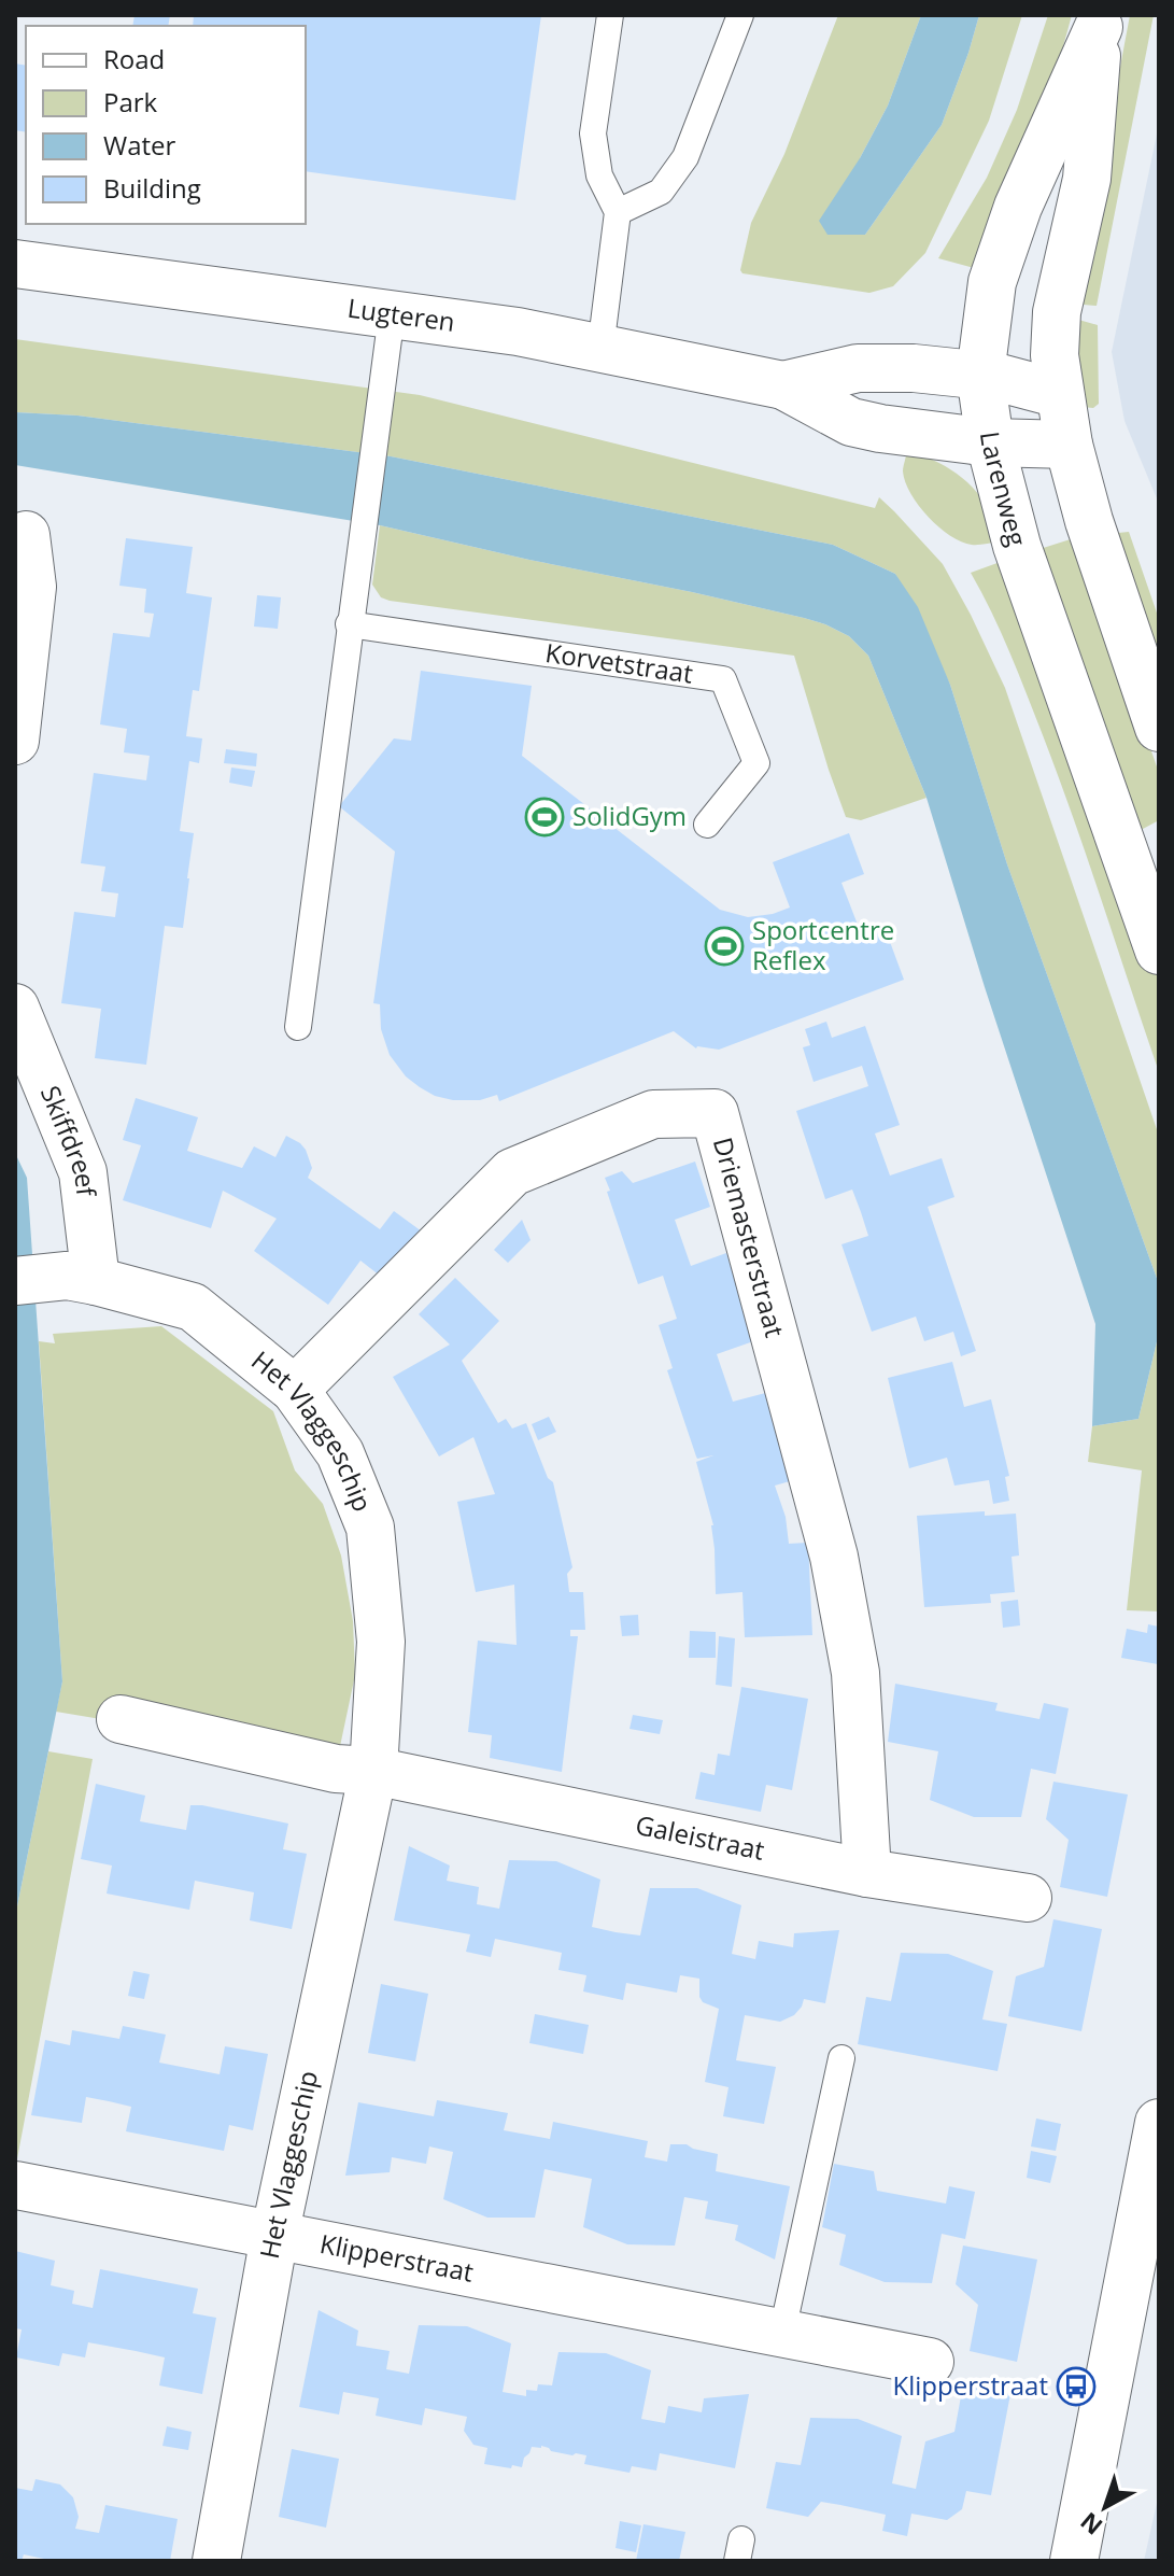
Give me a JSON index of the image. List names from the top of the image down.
{
  "streets": {
    "street": [
      "Lugteren",
      "Larenweg",
      "Skiffdreef",
      "Driemasterstraat",
      "Het Vlaggeschip",
      "Galeistraat",
      "Klipperstraat"
    ],
    "lane": ["Korvetstraat"]
  },
  "crossings": [
    ["Lugteren", "Larenweg"],
    ["Skiffdreef", "Het Vlaggeschip"],
    ["Driemasterstraat", "Het Vlaggeschip"],
    ["Driemasterstraat", "Galeistraat"],
    ["Het Vlaggeschip", "Galeistraat"],
    ["Het Vlaggeschip", "Klipperstraat"]
  ],
  "places": {
    "sports": ["SolidGym", "Sportcentre Reflex"],
    "bus stop": ["Klipperstraat"]
  },
  "legend": [
    "Road",
    "Park",
    "Water",
    "Building"
  ],
  "north": "bottom left"
}
